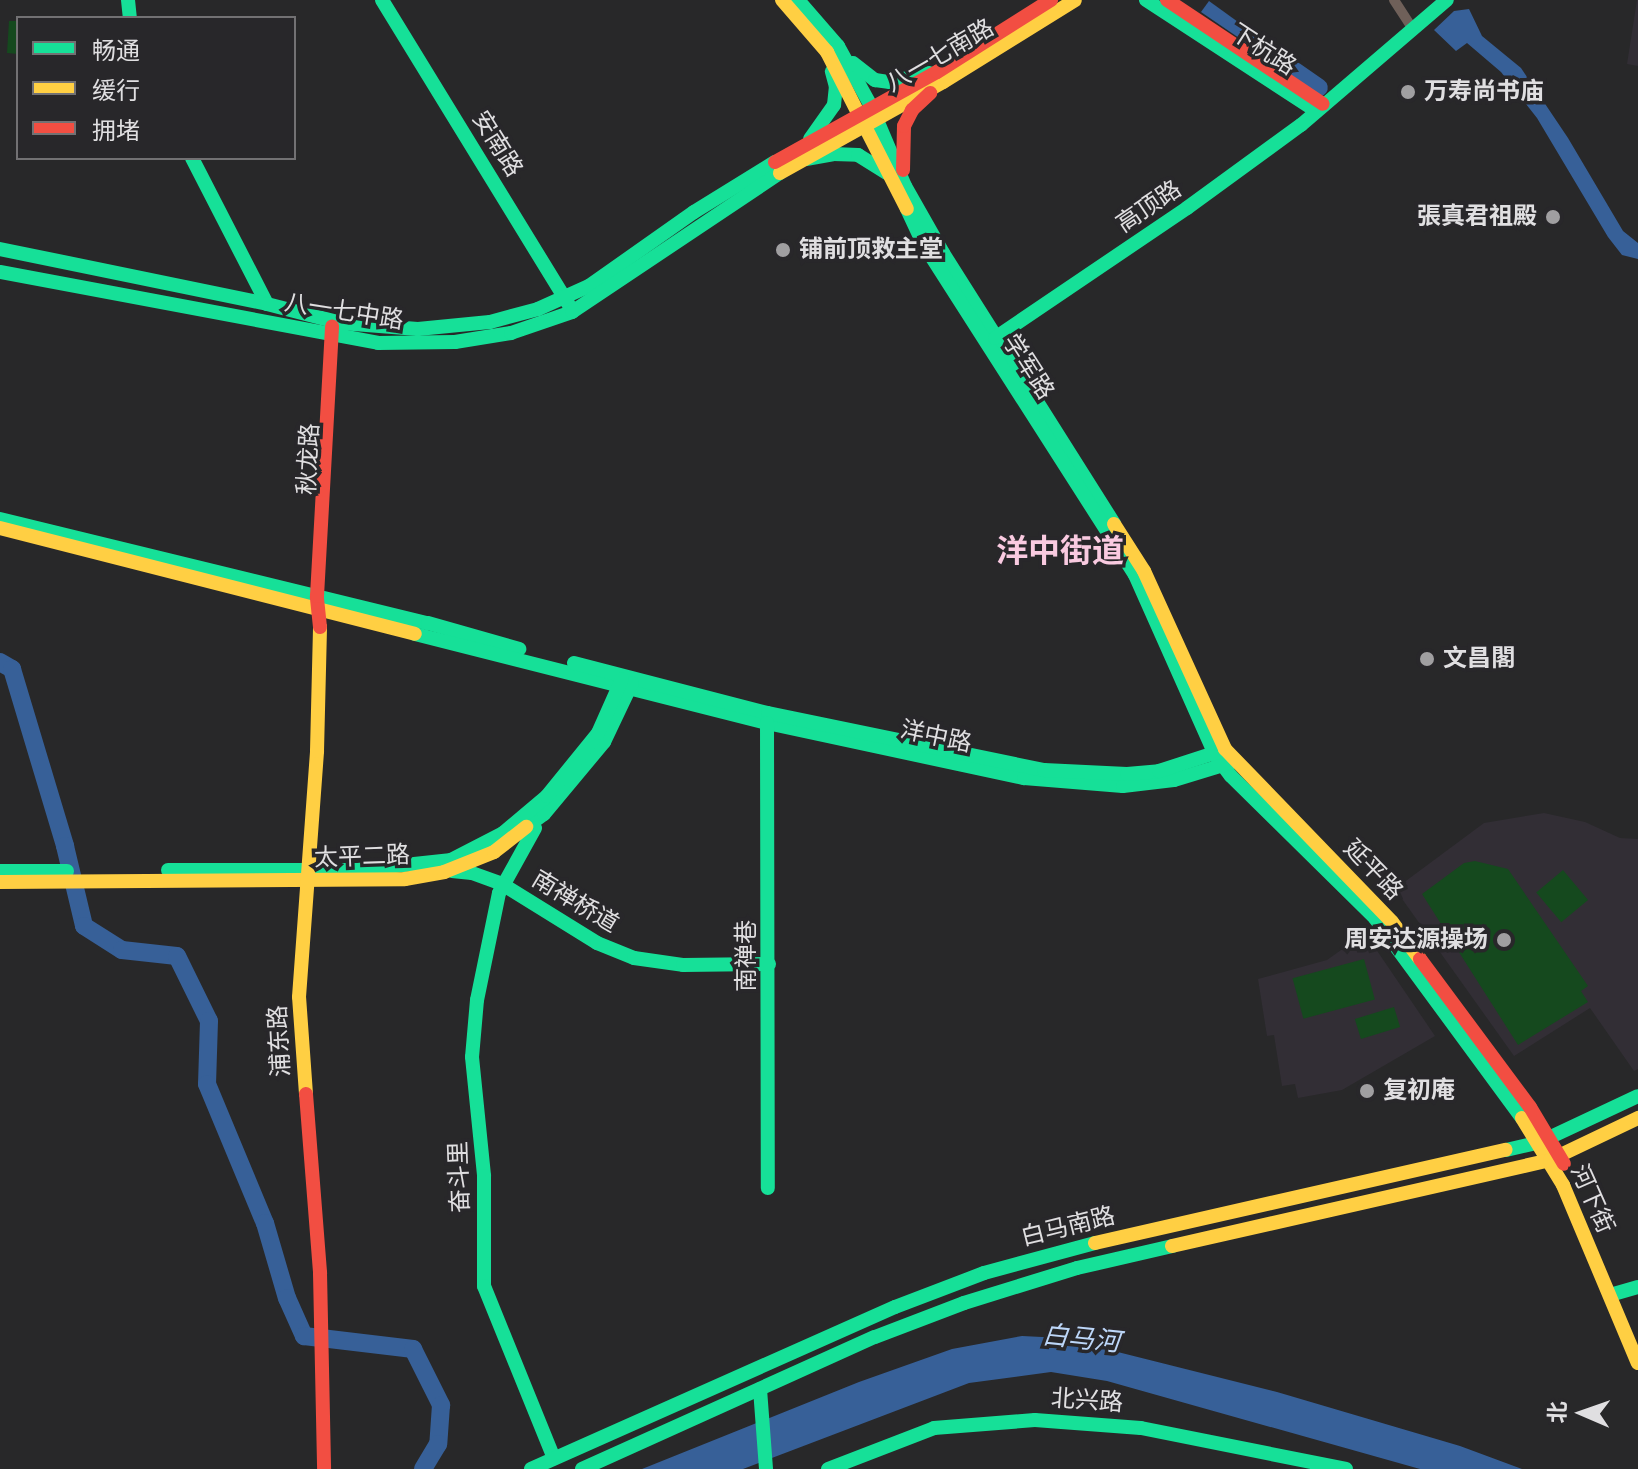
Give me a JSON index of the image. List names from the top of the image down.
{
  "streets": {
    "main road": [
      "下杭路",
      "八一七南路",
      "安南路",
      "高顶路",
      "八一七中路",
      "学军路",
      "秋龙路",
      "洋中路",
      "太平二路",
      "延平路",
      "南禅桥道",
      "南禅巷",
      "浦东路",
      "奋斗里",
      "河下街",
      "白马南路",
      "北兴路"
    ]
  },
  "crossings": [
    ["下杭路", "高顶路"],
    ["八一七南路", "八一七中路"],
    ["八一七南路", "学军路"],
    ["安南路", "八一七中路"],
    ["高顶路", "学军路"],
    ["八一七中路", "学军路"],
    ["八一七中路", "秋龙路"],
    ["学军路", "洋中路"],
    ["学军路", "延平路"],
    ["秋龙路", "浦东路"],
    ["洋中路", "太平二路"],
    ["洋中路", "延平路"],
    ["洋中路", "南禅巷"],
    ["太平二路", "南禅桥道"],
    ["太平二路", "浦东路"],
    ["太平二路", "奋斗里"],
    ["延平路", "河下街"],
    ["延平路", "白马南路"],
    ["南禅桥道", "南禅巷"],
    ["南禅桥道", "奋斗里"],
    ["奋斗里", "白马南路"],
    ["河下街", "白马南路"]
  ],
  "districts": ["洋中街道"],
  "water": ["白马河"],
  "places": [
    "万寿尚书庙",
    "張真君祖殿",
    "铺前顶救主堂",
    "文昌閣",
    "周安达源操场",
    "复初庵"
  ],
  "legend": ["畅通", "缓行", "拥堵"],
  "north": "left"
}
